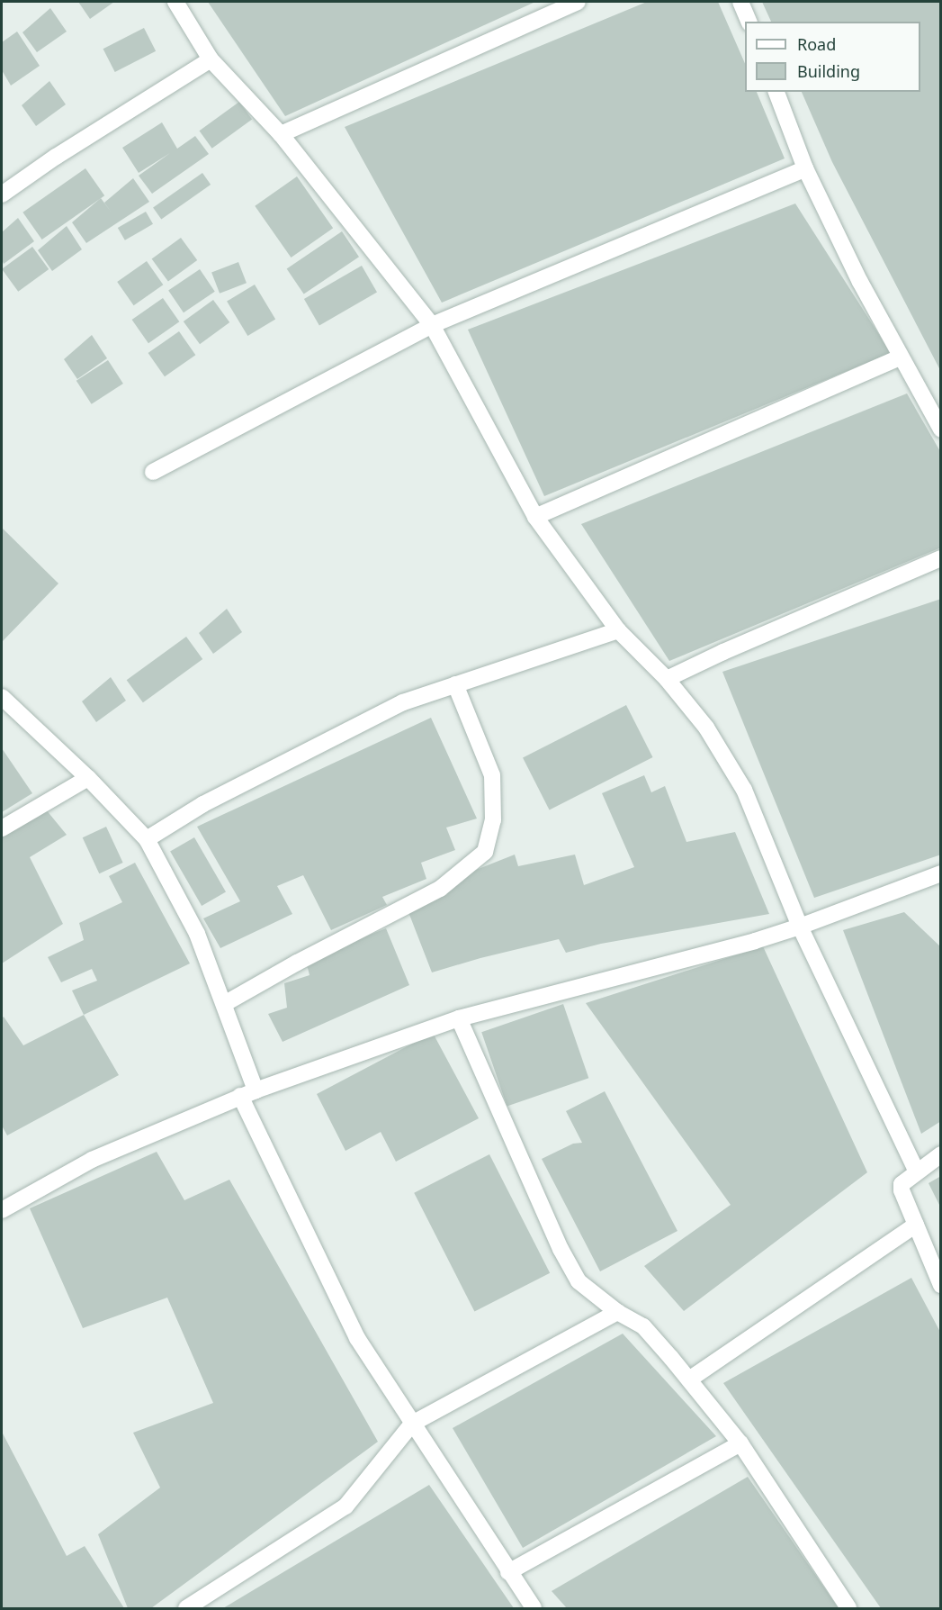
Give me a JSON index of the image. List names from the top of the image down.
{
  "legend": ["Road", "Building"]
}
